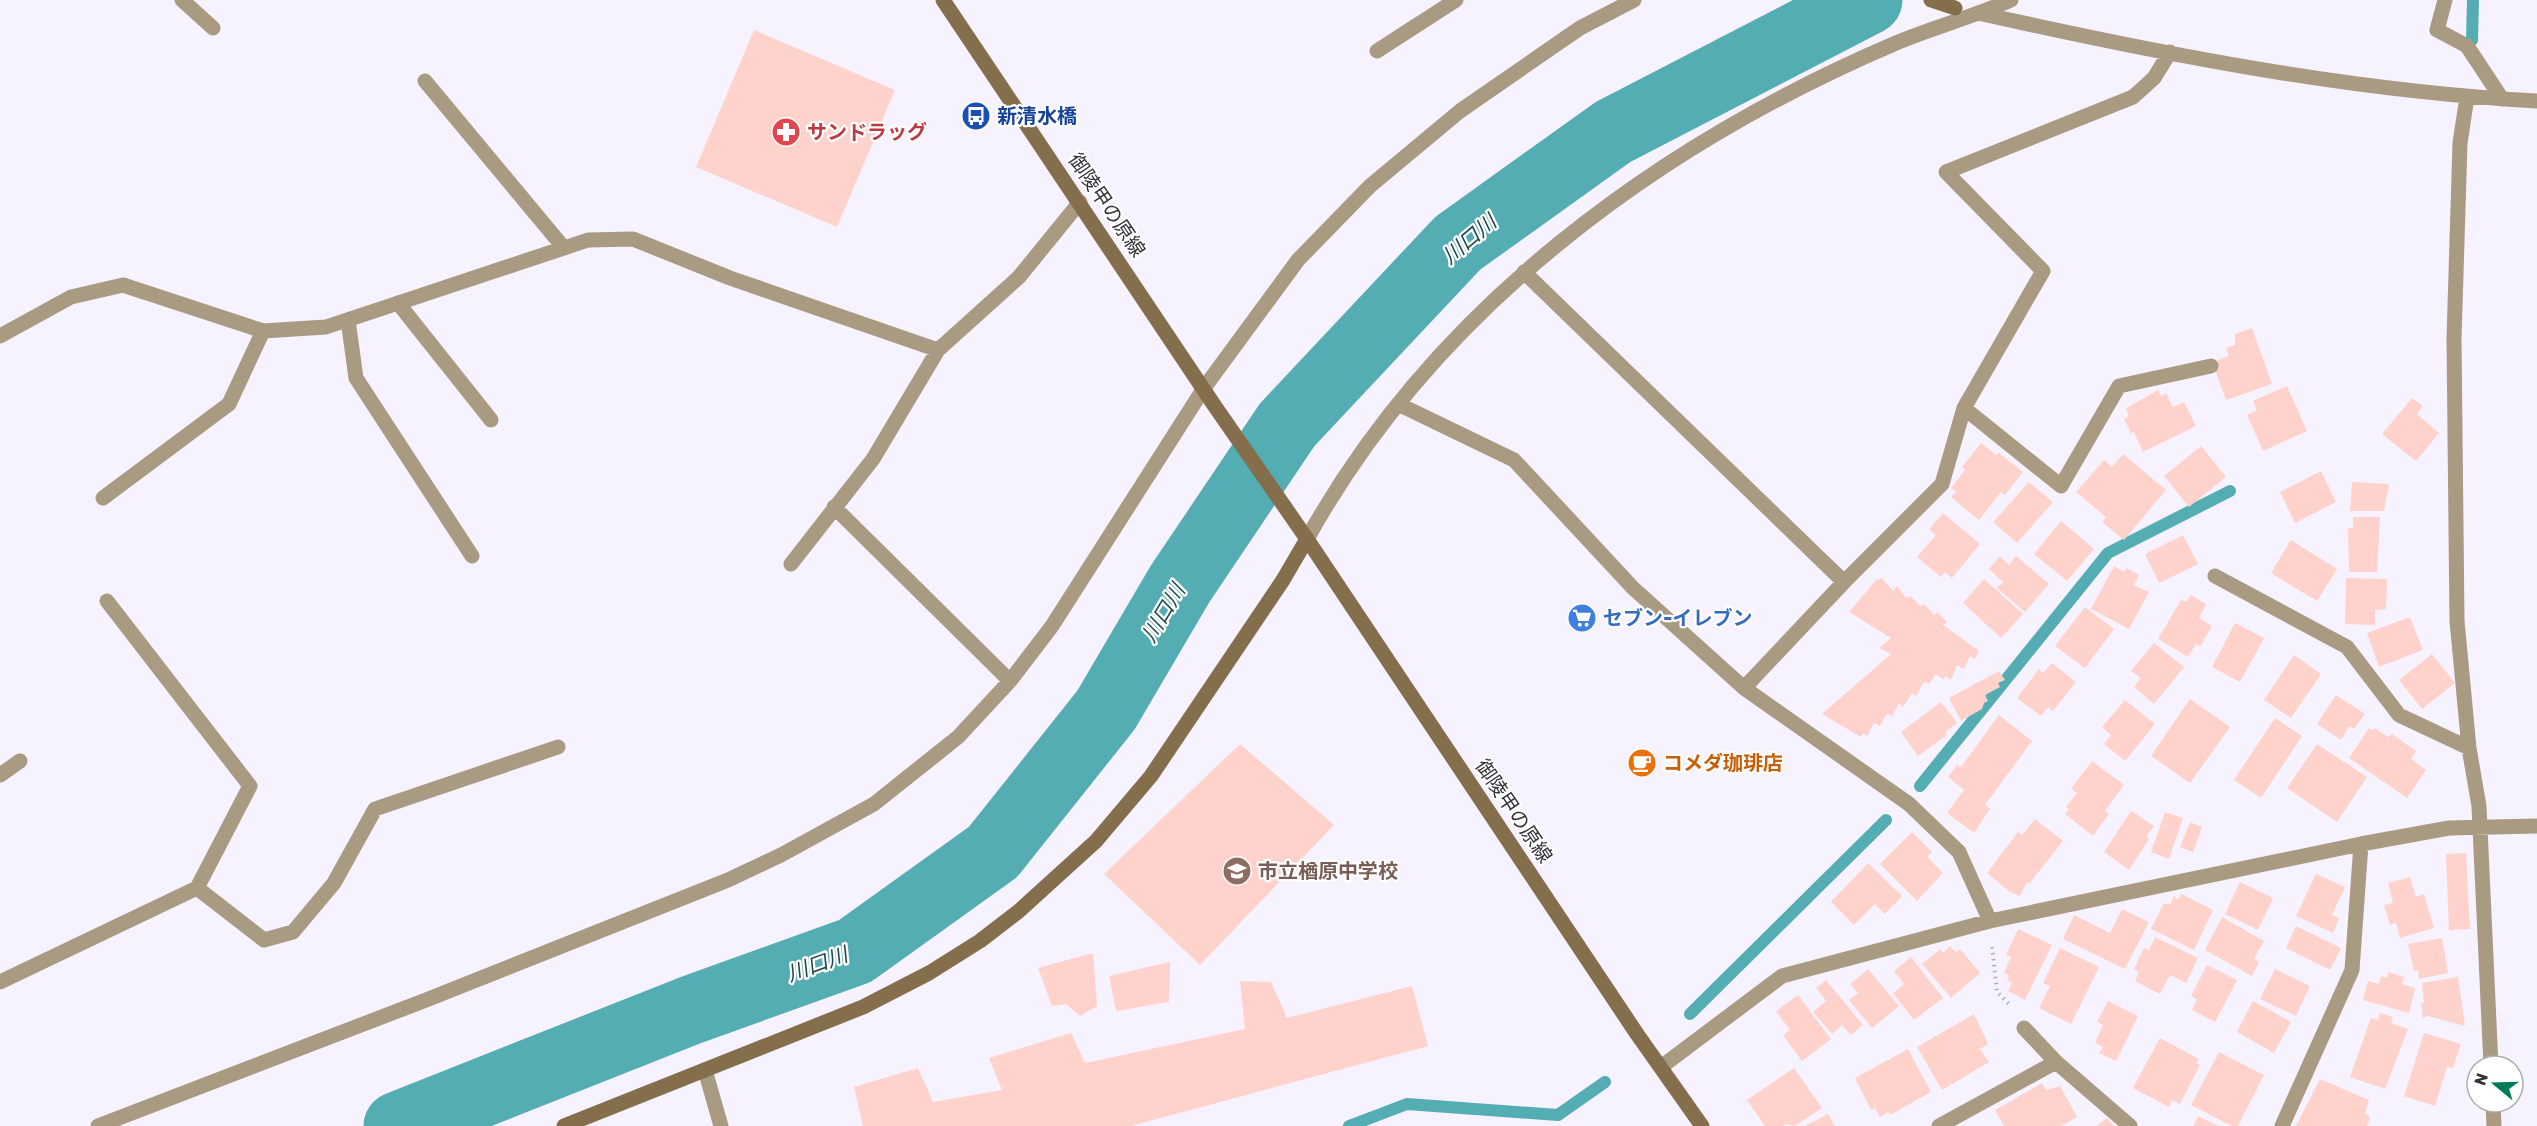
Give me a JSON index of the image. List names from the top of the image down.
{
  "streets": {
    "street": ["御陵甲の原線"]
  },
  "water": ["川口川"],
  "places": {
    "bus stop": ["新清水橋"],
    "pharmacy": ["サンドラッグ"],
    "supermarket": ["セブン-イレブン"],
    "cafe": ["コメダ珈琲店"],
    "school or university": ["市立楢原中学校"]
  },
  "north": "left"
}
